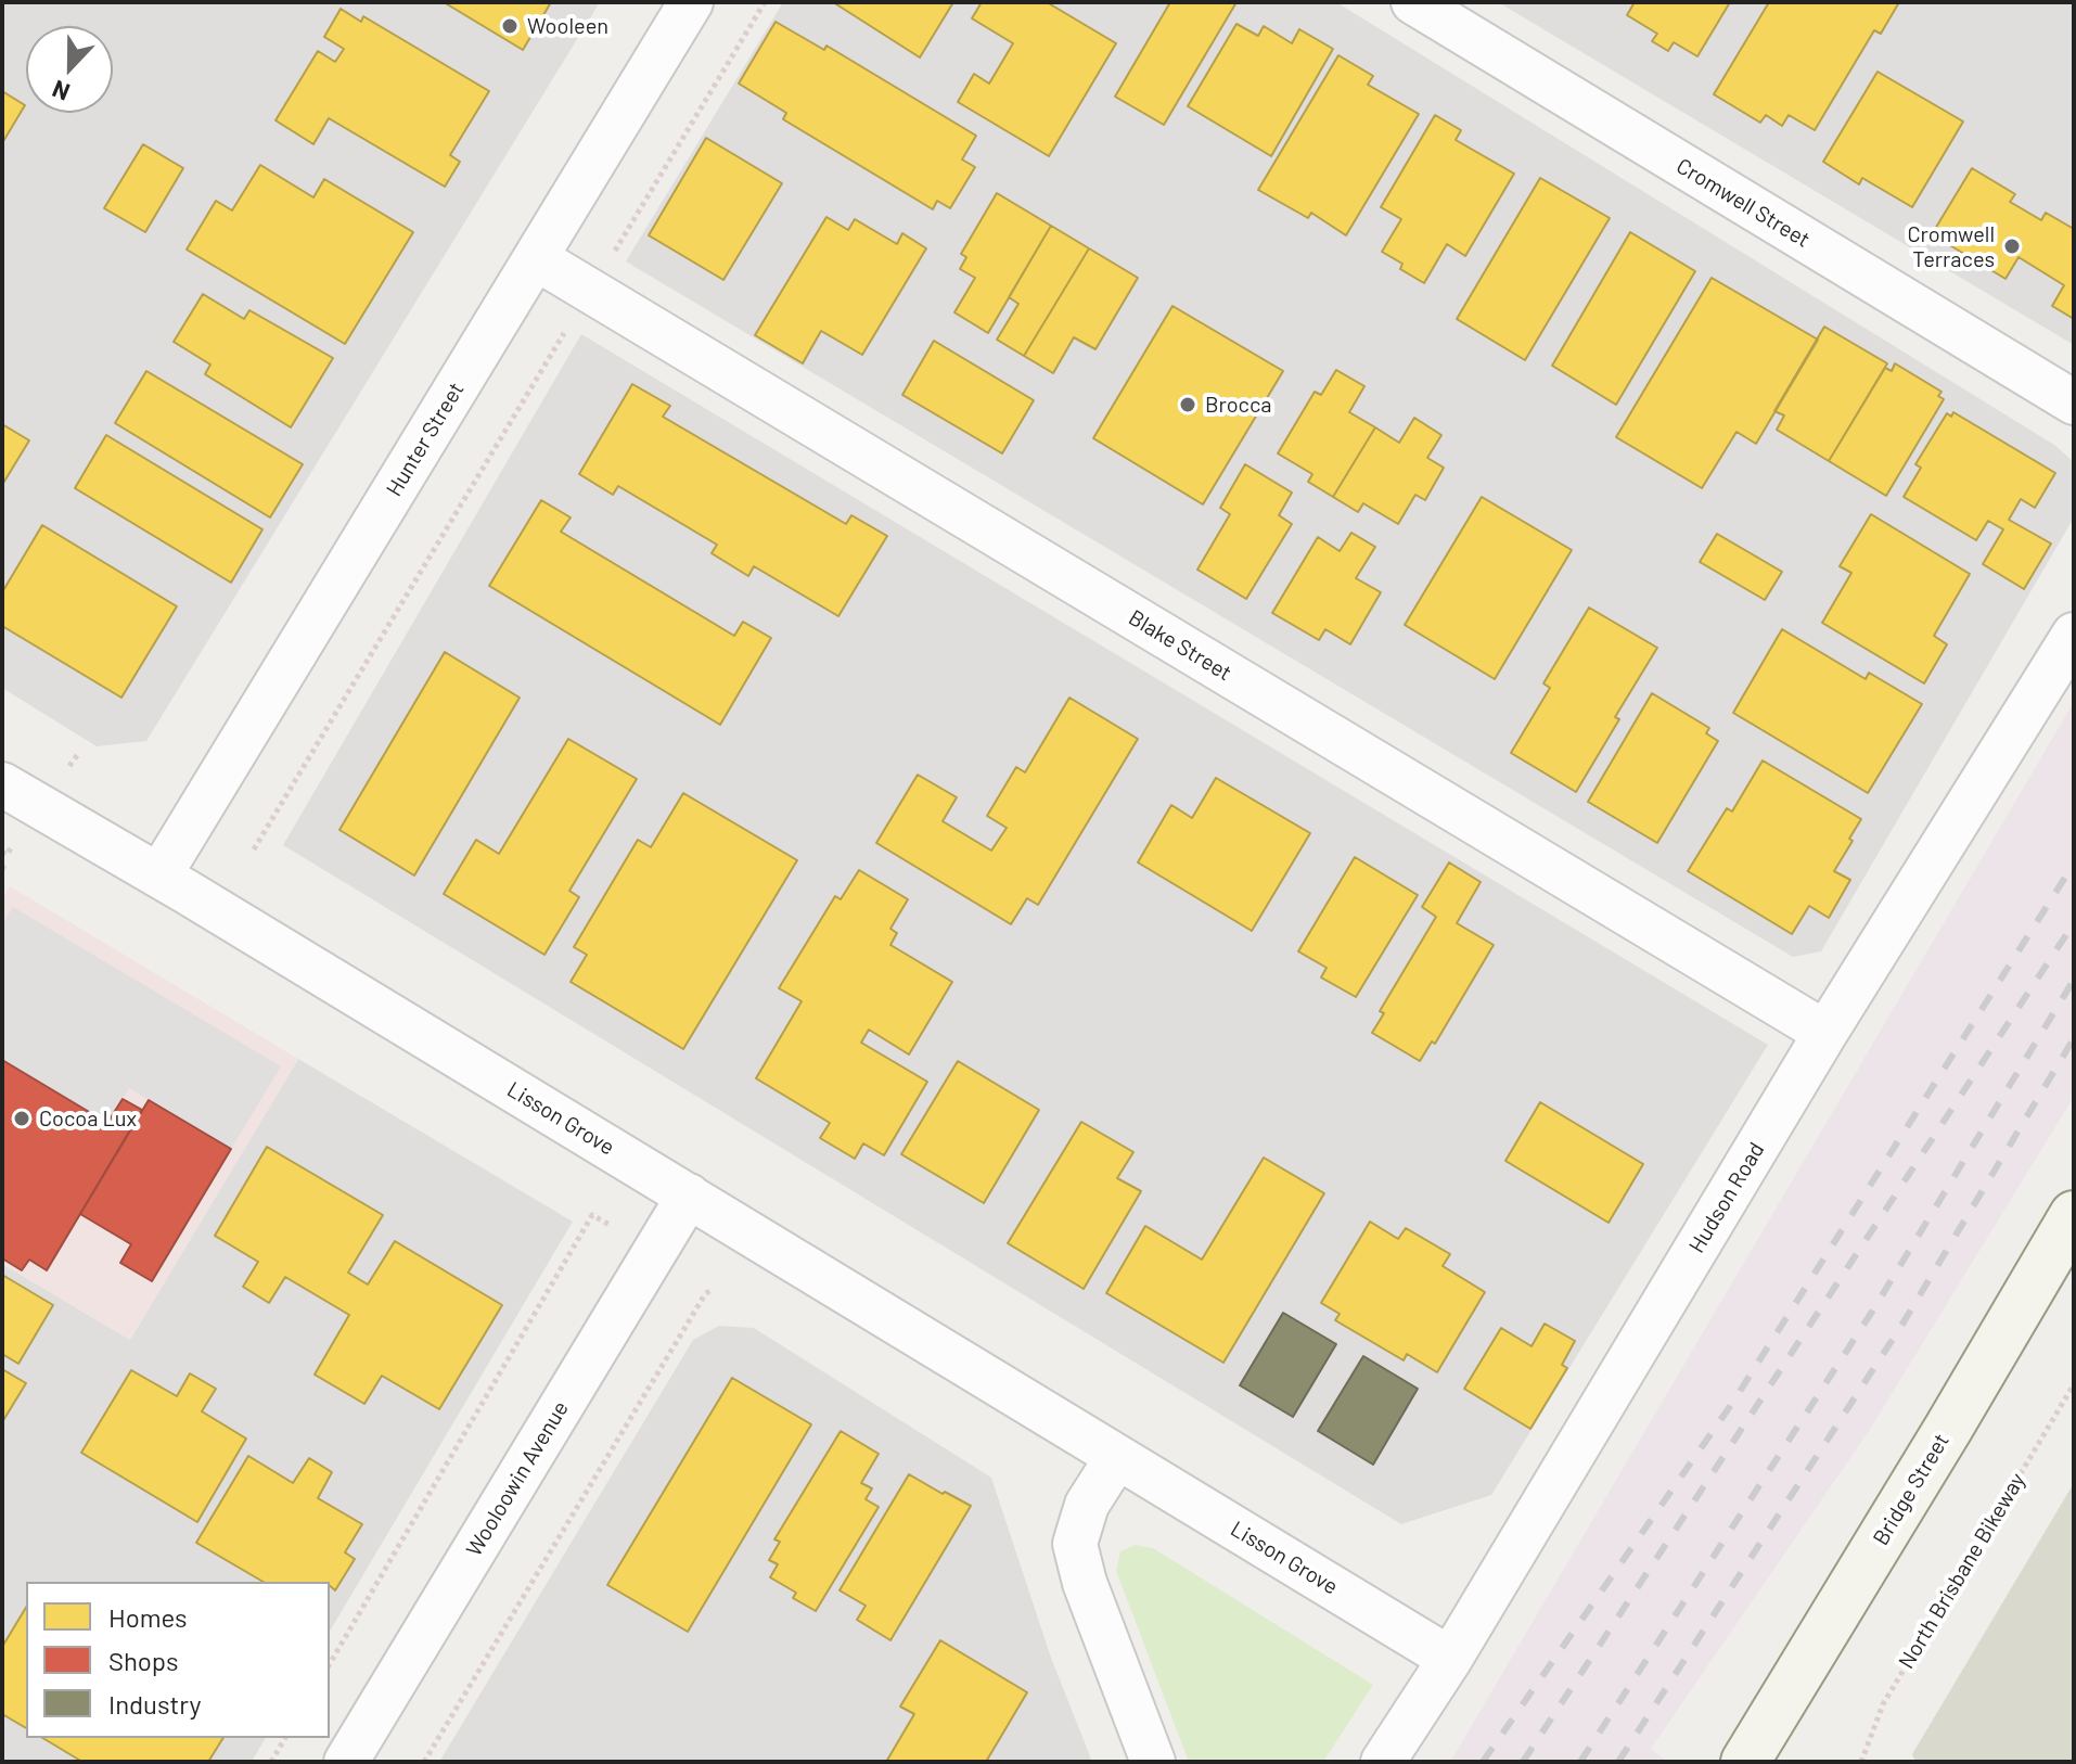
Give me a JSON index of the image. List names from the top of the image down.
{
  "streets": {
    "main road": ["Bridge Street"],
    "street": [
      "Cromwell Street",
      "Hunter Street",
      "Blake Street",
      "Lisson Grove",
      "Hudson Road",
      "Wooloowin Avenue"
    ],
    "path": ["North Brisbane Bikeway"]
  },
  "crossings": [
    ["Hunter Street", "Blake Street"],
    ["Hunter Street", "Lisson Grove"],
    ["Blake Street", "Hudson Road"],
    ["Lisson Grove", "Hudson Road"],
    ["Lisson Grove", "Wooloowin Avenue"]
  ],
  "places": [
    "Wooleen",
    "Cromwell Terraces",
    "Brocca",
    "Cocoa Lux"
  ],
  "legend": ["Homes", "Shops", "Industry"],
  "north": "bottom"
}
